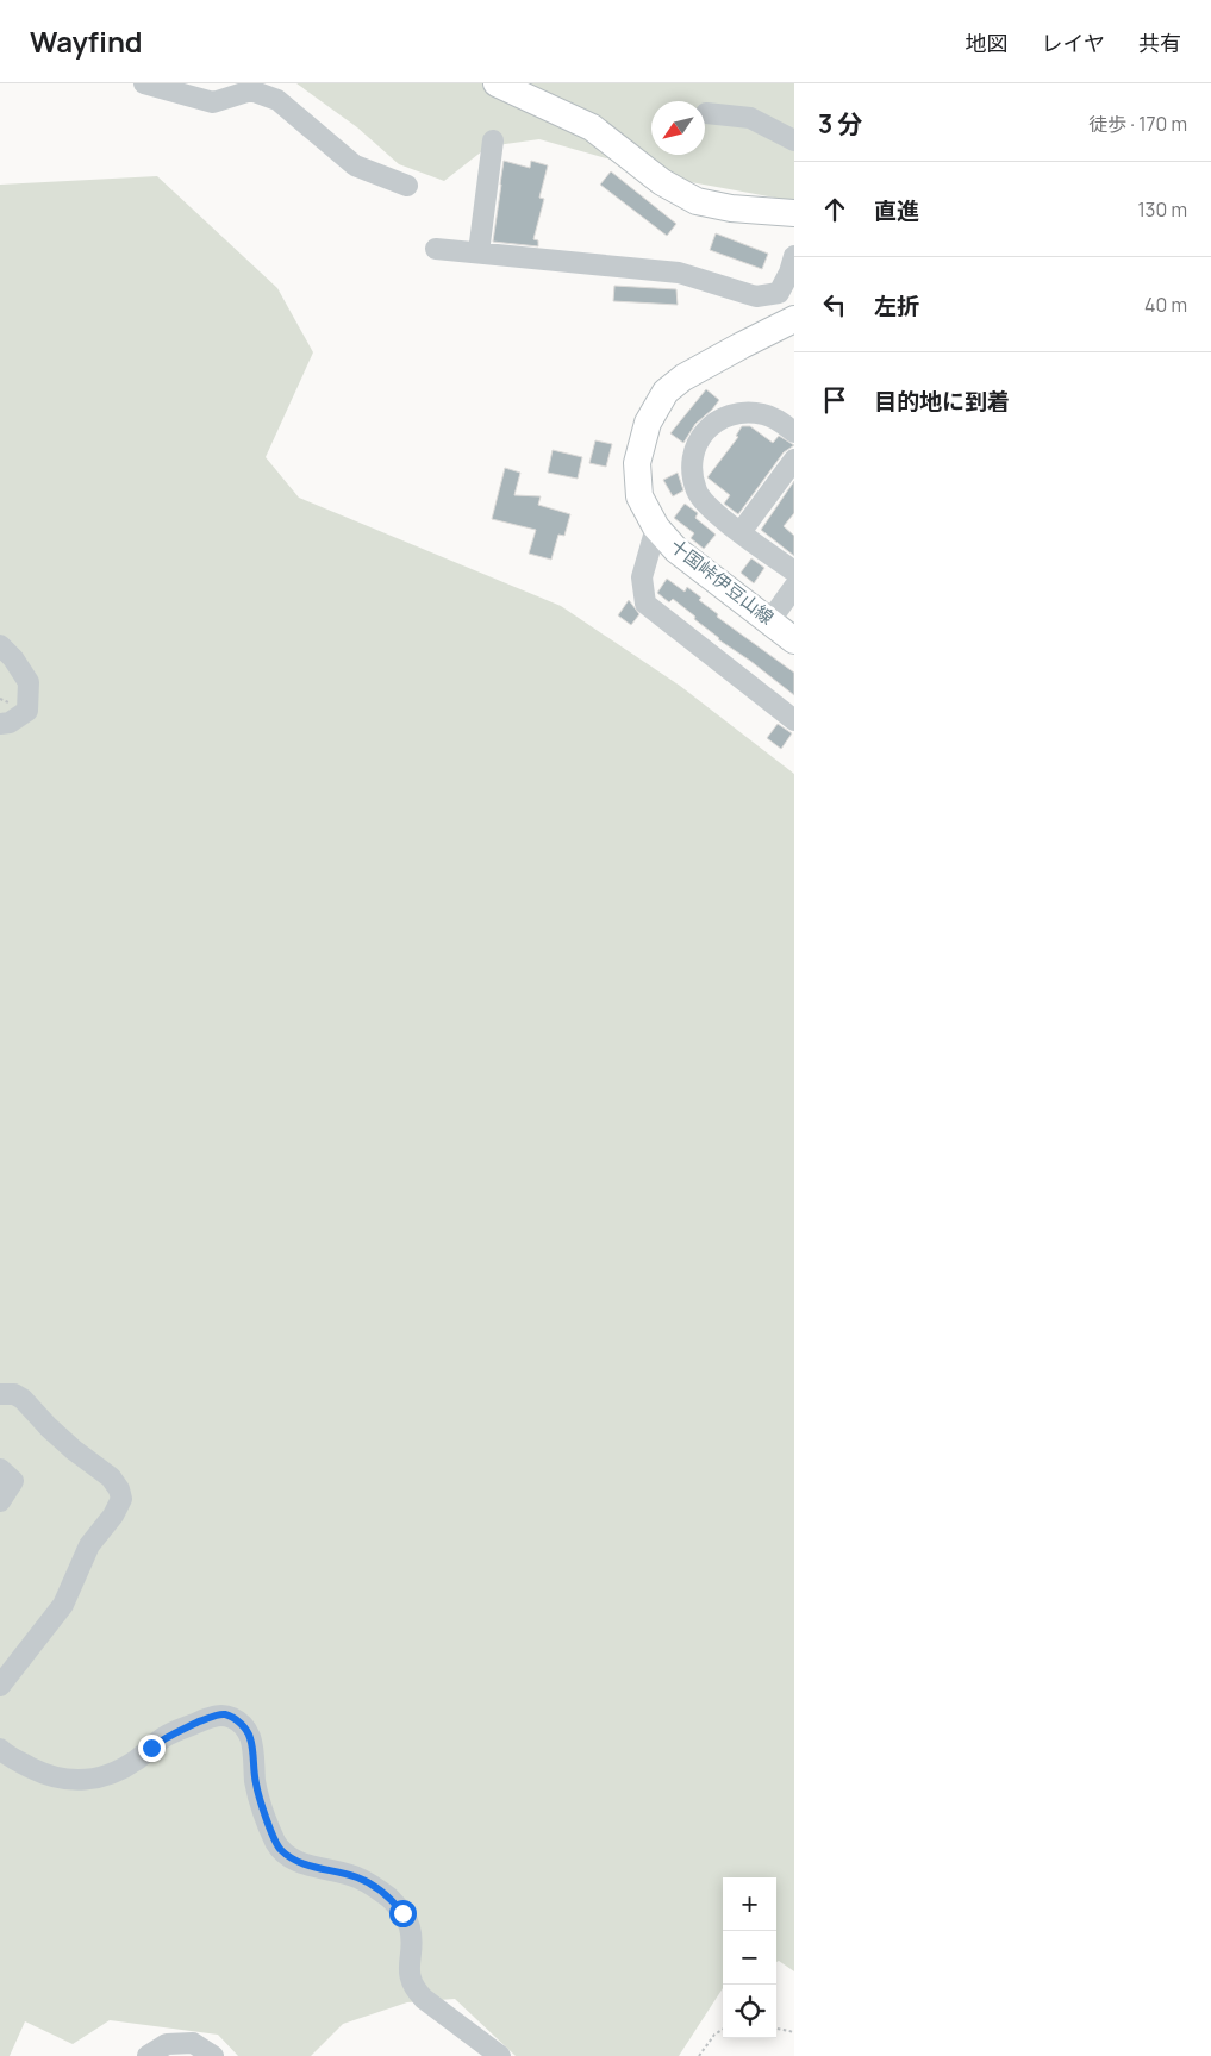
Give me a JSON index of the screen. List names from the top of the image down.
{
  "streets": {
    "main road": ["十国峠伊豆山線"]
  },
  "north": "bottom left",
  "page": {
    "header": "Wayfind",
    "nav": ["地図", "レイヤ", "共有"],
    "heading": ["3 分", "徒歩 · 170 m"],
    "list": [
      ["直進", "130 m"],
      ["左折", "40 m"],
      "目的地に到着"
    ],
    "map_buttons": ["+", "−"]
  }
}
